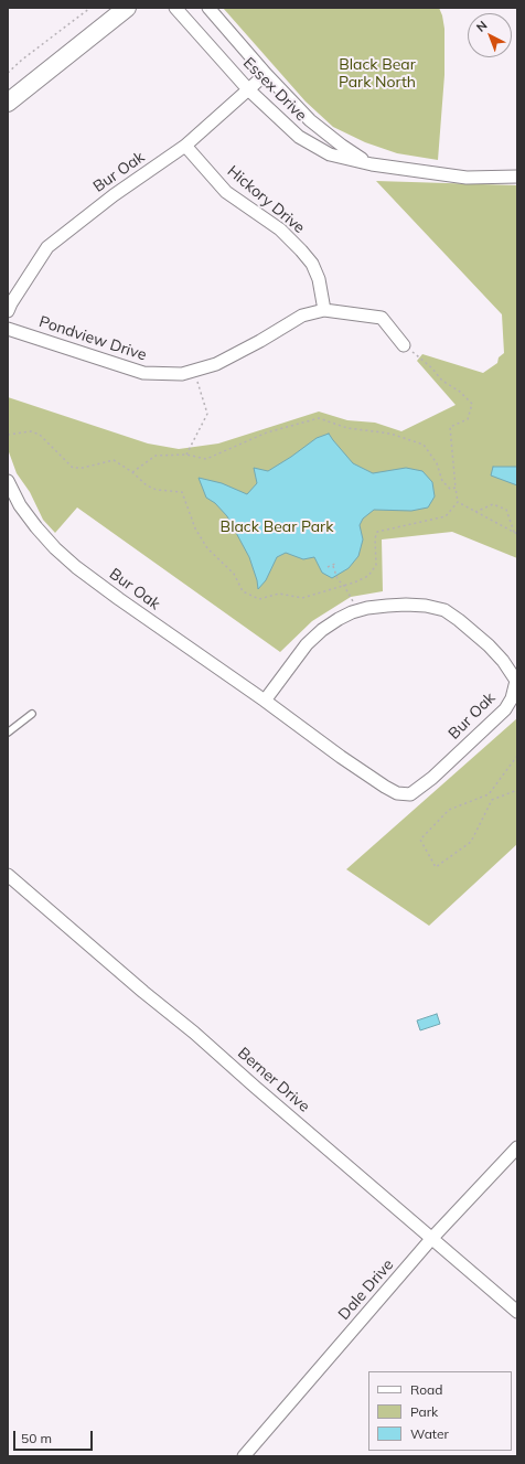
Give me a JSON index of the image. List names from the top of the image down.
{
  "streets": {
    "street": [
      "Essex Drive",
      "Bur Oak",
      "Hickory Drive",
      "Pondview Drive",
      "Berner Drive",
      "Dale Drive"
    ]
  },
  "crossings": [
    ["Essex Drive", "Bur Oak"],
    ["Bur Oak", "Hickory Drive"],
    ["Hickory Drive", "Pondview Drive"],
    ["Berner Drive", "Dale Drive"]
  ],
  "parks": ["Black Bear Park North", "Black Bear Park"],
  "legend": ["Road", "Park", "Water"],
  "scale_bar": "50 m",
  "north": "top left"
}
